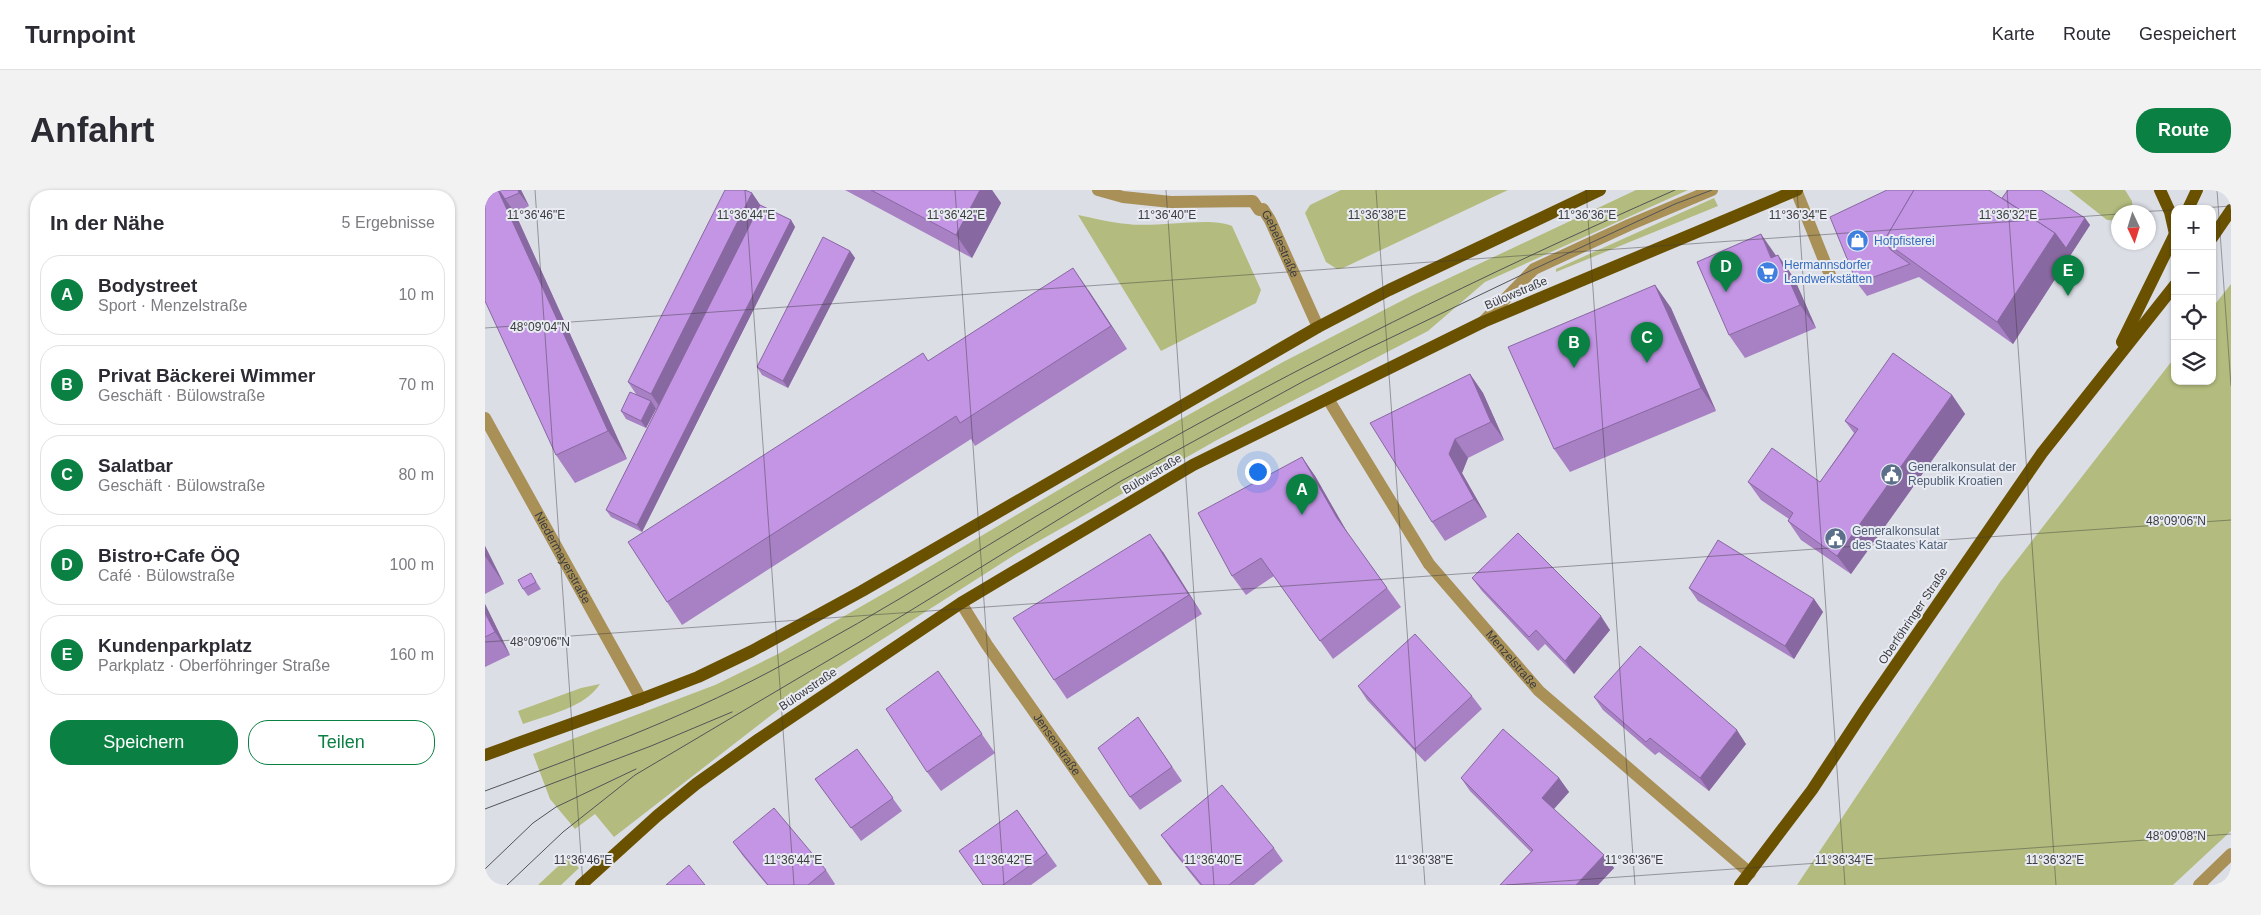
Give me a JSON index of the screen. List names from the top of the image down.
{
  "streets": {
    "main road": ["Bülowstraße", "Oberföhringer Straße"],
    "street": [
      "Gebelestraße",
      "Niedermayerstraße",
      "Menzelstraße",
      "Jensenstraße"
    ]
  },
  "crossings": [
    ["Bülowstraße", "Menzelstraße"],
    ["Bülowstraße", "Jensenstraße"],
    ["Oberföhringer Straße", "Menzelstraße"]
  ],
  "places": {
    "shop": ["Hofpfisterei"],
    "supermarket": ["Hermannsdorfer Landwerkstätten"],
    "public building": ["Generalkonsulat der Republik Kroatien", "Generalkonsulat des Staates Katar"]
  },
  "north": "bottom",
  "page": {
    "header": "Turnpoint",
    "nav": ["Karte", "Route", "Gespeichert"],
    "buttons": [
      "Route",
      ["Speichern", "Teilen"]
    ],
    "title": "Anfahrt",
    "heading": ["In der Nähe", "5 Ergebnisse"],
    "map_buttons": ["+", "−"],
    "pins": [
      "D",
      "E",
      "C",
      "B",
      "A"
    ],
    "list": [
      {
        "mark": "A",
        "name": "Bodystreet",
        "note": "Sport · Menzelstraße",
        "value": "10 m"
      },
      {
        "mark": "B",
        "name": "Privat Bäckerei Wimmer",
        "note": "Geschäft · Bülowstraße",
        "value": "70 m"
      },
      {
        "mark": "C",
        "name": "Salatbar",
        "note": "Geschäft · Bülowstraße",
        "value": "80 m"
      },
      {
        "mark": "D",
        "name": "Bistro+Cafe ÖQ",
        "note": "Café · Bülowstraße",
        "value": "100 m"
      },
      {
        "mark": "E",
        "name": "Kundenparkplatz",
        "note": "Parkplatz · Oberföhringer Straße",
        "value": "160 m"
      }
    ]
  },
  "coordinates": [
    "11°36'46\"E",
    "11°36'44\"E",
    "11°36'42\"E",
    "11°36'40\"E",
    "11°36'38\"E",
    "11°36'36\"E",
    "11°36'34\"E",
    "11°36'32\"E",
    "48°09'04\"N",
    "48°09'06\"N",
    "48°09'08\"N"
  ]
}
